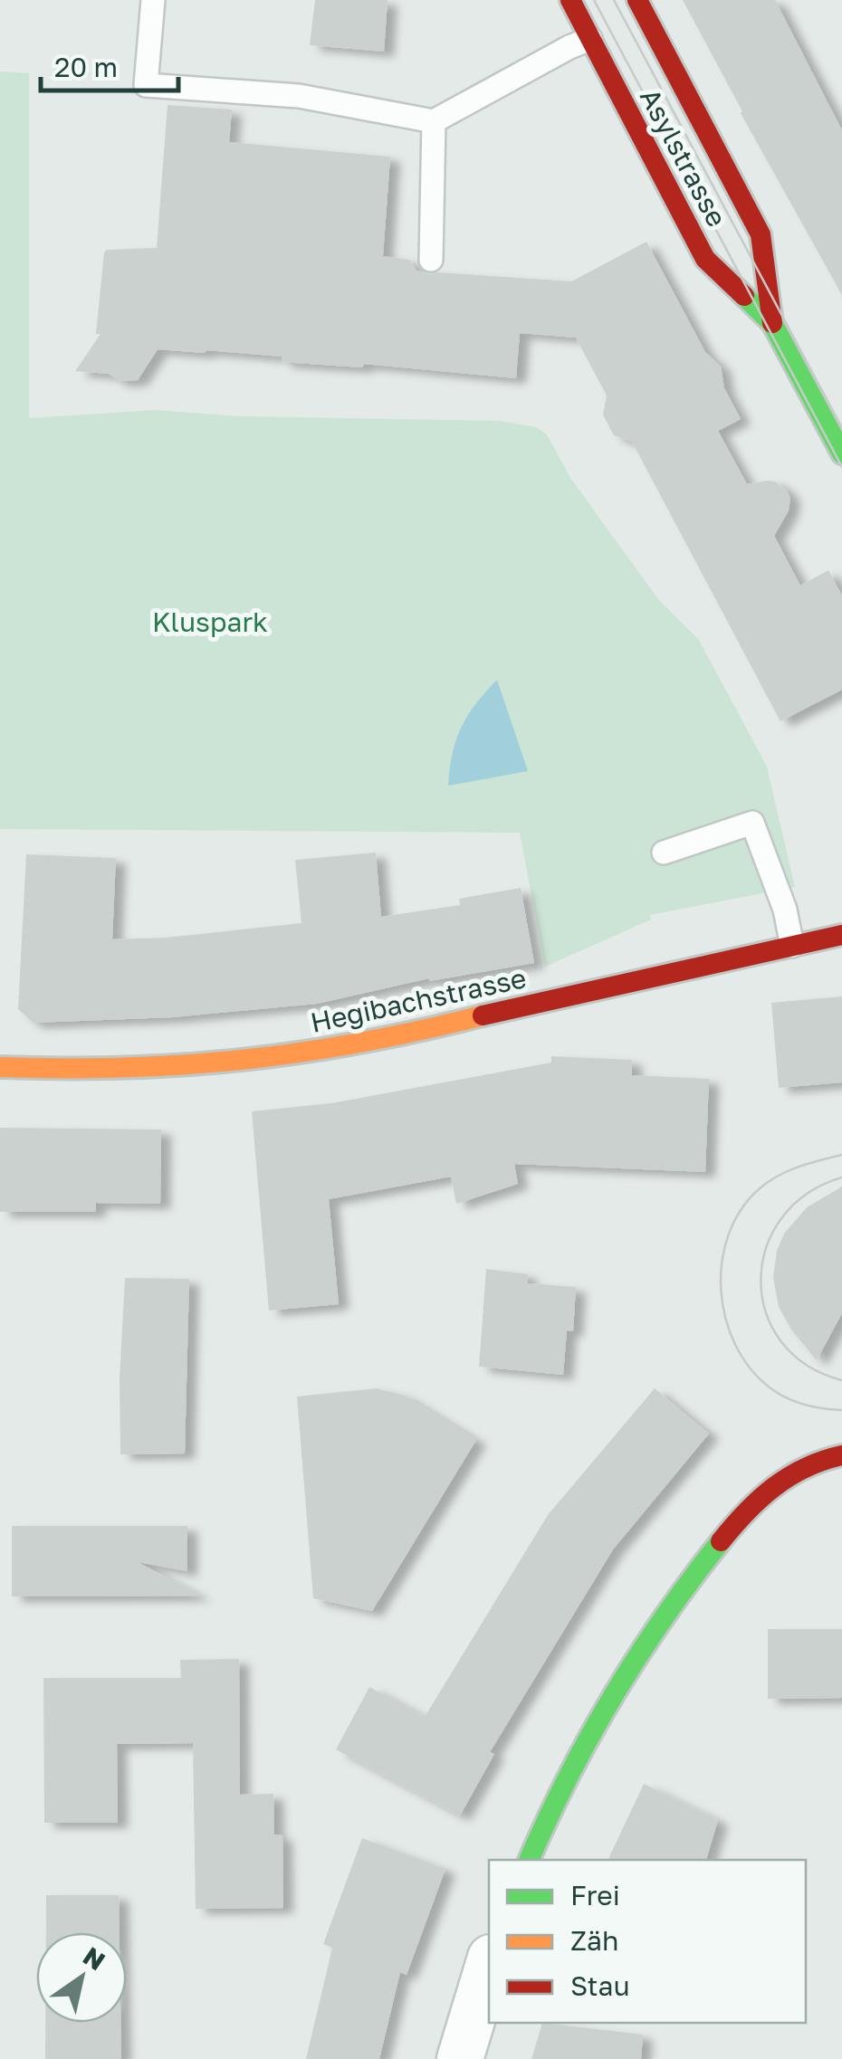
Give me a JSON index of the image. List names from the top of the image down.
{
  "streets": {
    "street": ["Asylstrasse", "Hegibachstrasse"]
  },
  "parks": ["Kluspark"],
  "legend": ["Frei", "Zäh", "Stau"],
  "scale_bar": "20 m",
  "north": "top right"
}
